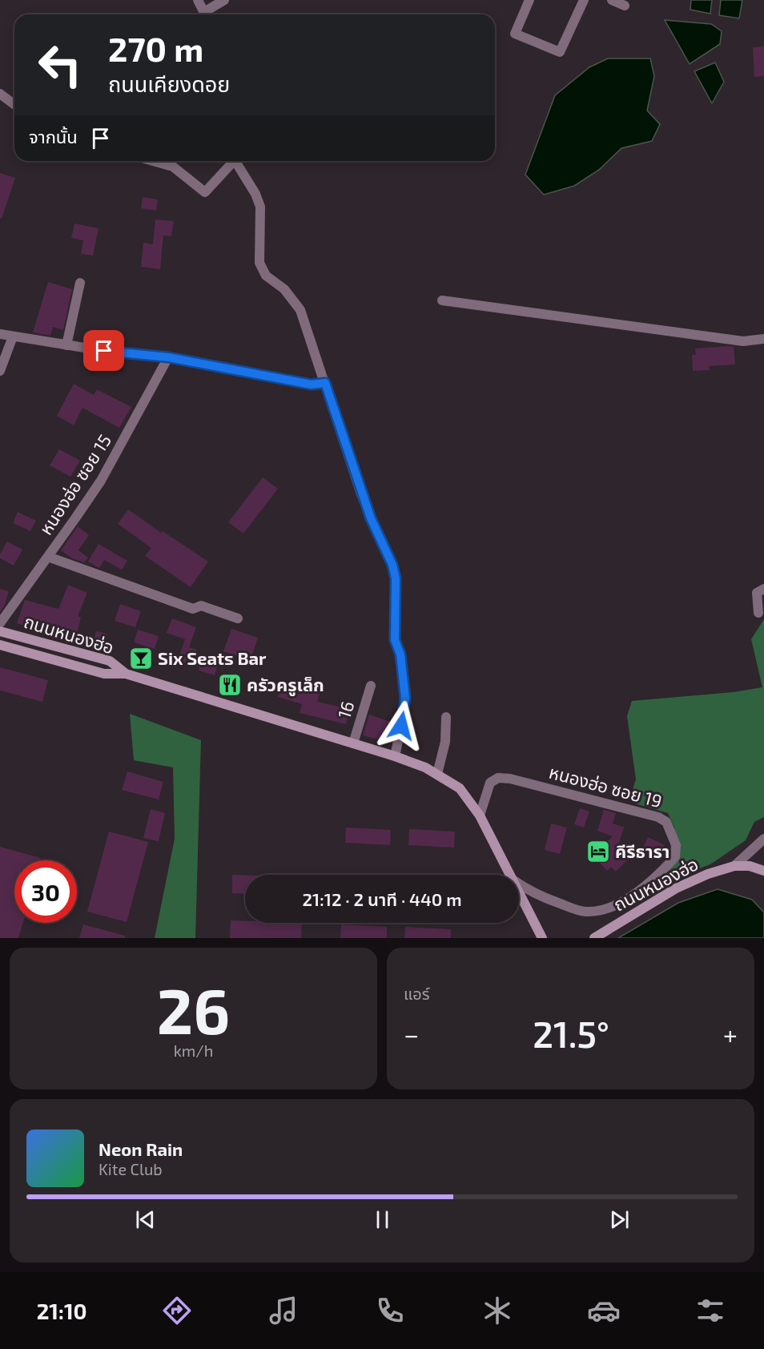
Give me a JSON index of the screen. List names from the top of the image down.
{
  "streets": {
    "street": [
      "หนองฮ่อ ซอย 15",
      "ถนนหนองฮ่อ",
      "16",
      "หนองฮ่อ ซอย 19"
    ]
  },
  "crossings": [
    ["ถนนหนองฮ่อ", "16"],
    ["ถนนหนองฮ่อ", "หนองฮ่อ ซอย 19"]
  ],
  "places": {
    "bar": ["Six Seats Bar"],
    "restaurant": ["ครัวครูเล็ก"],
    "hotel": ["คีรีธารา"]
  },
  "page": {
    "turn": ["270 m", "ถนนเคียงดอย"],
    "then": "จากนั้น",
    "limit": "30",
    "trip": "21:12 · 2 นาที · 440 m",
    "tile": [
      ["26", "km/h"],
      "แอร์"
    ],
    "heat": ["−", "21.5°", "+"],
    "song": ["Neon Rain", "Kite Club"],
    "tabs": "21:10"
  }
}
